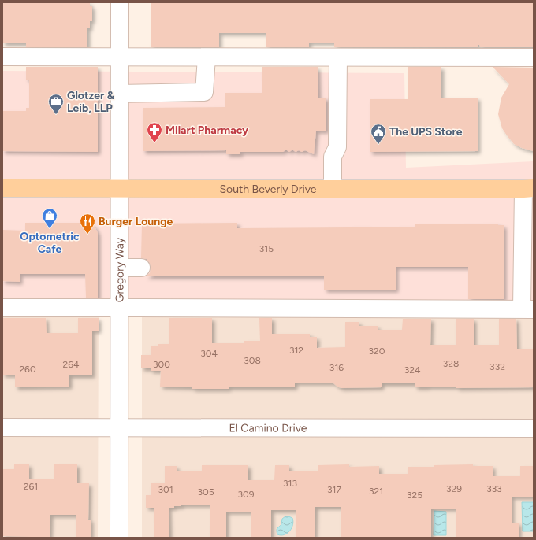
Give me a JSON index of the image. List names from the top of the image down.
{
  "streets": {
    "main road": ["South Beverly Drive"],
    "street": ["Gregory Way", "El Camino Drive"]
  },
  "crossings": [
    ["South Beverly Drive", "Gregory Way"],
    ["Gregory Way", "El Camino Drive"]
  ],
  "places": {
    "office": ["Glotzer & Leib, LLP"],
    "pharmacy": ["Milart Pharmacy"],
    "public building": ["The UPS Store"],
    "shop": ["Optometric Cafe"],
    "restaurant": ["Burger Lounge"]
  },
  "house_numbers": [
    "315",
    "312",
    "320",
    "304",
    "308",
    "328",
    "264",
    "300",
    "332",
    "316",
    "260",
    "324",
    "313",
    "261",
    "329",
    "333",
    "301",
    "317",
    "321",
    "305",
    "309",
    "325"
  ]
}
